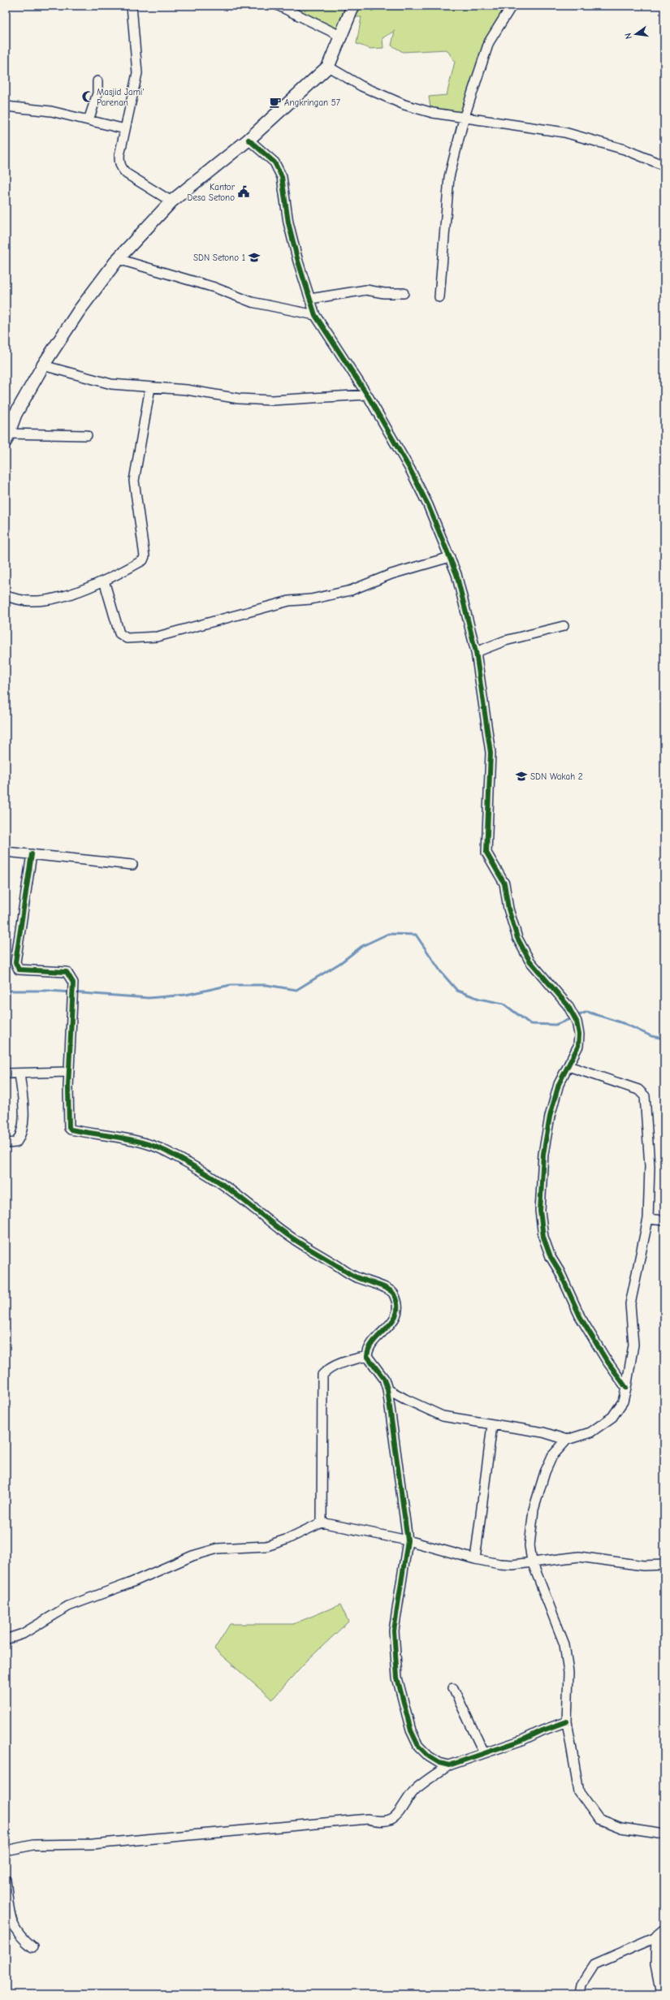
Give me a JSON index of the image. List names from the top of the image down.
{
  "places": {
    "mosque": ["Masjid Jami' Parenan"],
    "cafe": ["Angkringan 57"],
    "public building": ["Kantor Desa Setono"],
    "school or university": ["SDN Setono 1", "SDN Wakah 2"]
  },
  "north": "left"
}
